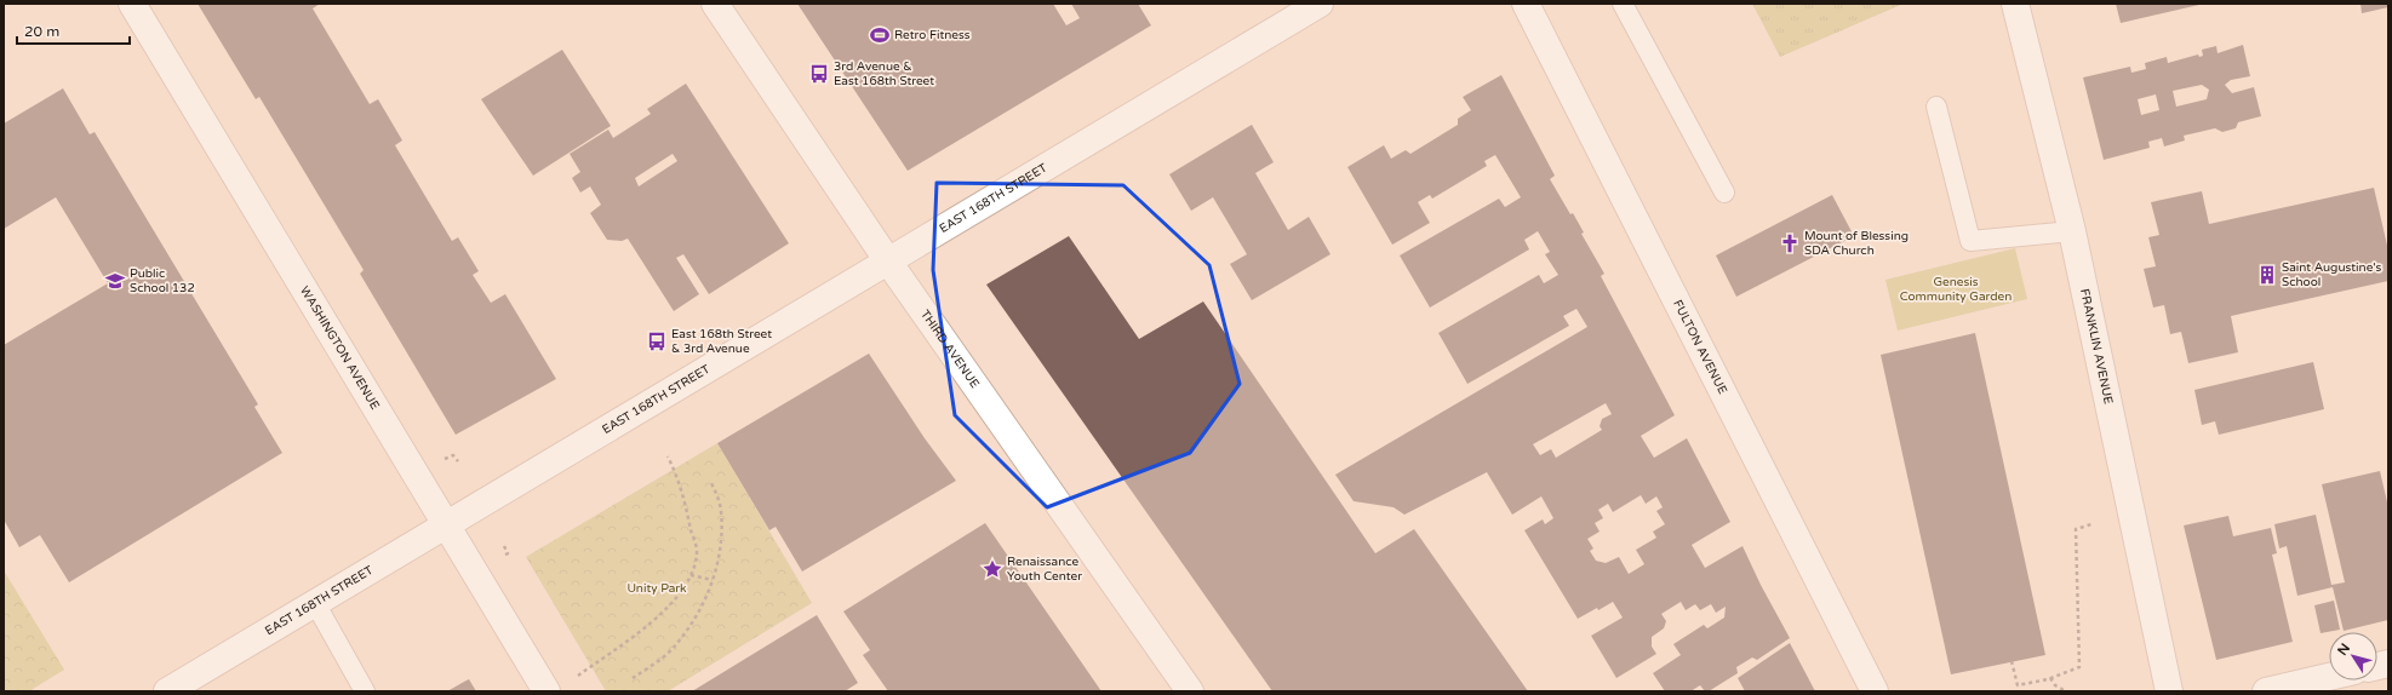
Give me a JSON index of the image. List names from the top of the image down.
{
  "streets": {
    "street": [
      "EAST 168TH STREET",
      "FRANKLIN AVENUE",
      "WASHINGTON AVENUE",
      "FULTON AVENUE",
      "THIRD AVENUE"
    ]
  },
  "crossings": [
    ["EAST 168TH STREET", "WASHINGTON AVENUE"],
    ["EAST 168TH STREET", "THIRD AVENUE"]
  ],
  "parks": ["Genesis Community Garden", "Unity Park"],
  "places": {
    "sports": ["Retro Fitness"],
    "bus stop": ["3rd Avenue & East 168th Street", "East 168th Street & 3rd Avenue"],
    "church": ["Mount of Blessing SDA Church"],
    "building": ["Saint Augustine's School"],
    "school or university": ["Public School 132"],
    "place": ["Renaissance Youth Center"]
  },
  "scale_bar": "20 m",
  "north": "top left"
}
